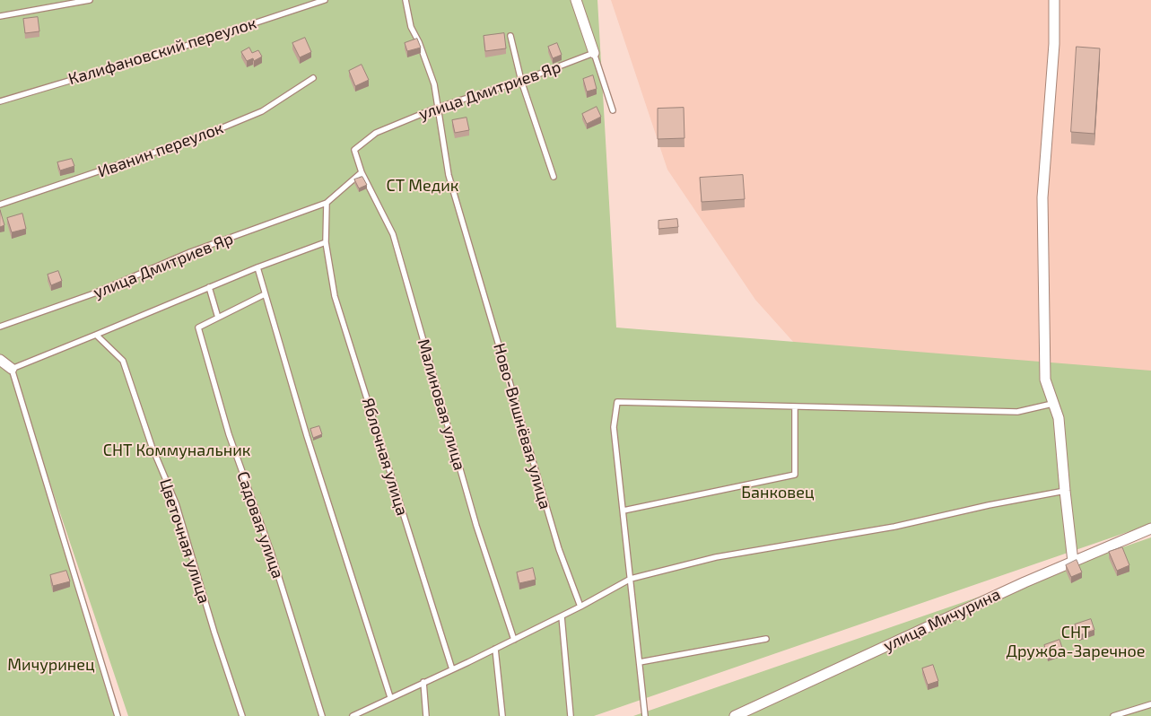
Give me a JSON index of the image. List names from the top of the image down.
{
  "streets": {
    "street": ["улица Мичурина"],
    "lane": [
      "Калифановский переулок",
      "улица Дмитриев Яр",
      "Иванин переулок",
      "Малиновая улица",
      "Ново-Вишнёвая улица",
      "Яблочная улица",
      "Садовая улица",
      "Цветочная улица"
    ]
  },
  "crossings": [
    ["улица Дмитриев Яр", "Малиновая улица"],
    ["улица Дмитриев Яр", "Ново-Вишнёвая улица"]
  ],
  "parks": [
    "СТ Медик",
    "СНТ Коммунальник",
    "Банковец",
    "СНТ Дружба-Заречное",
    "Мичуринец"
  ]
}
